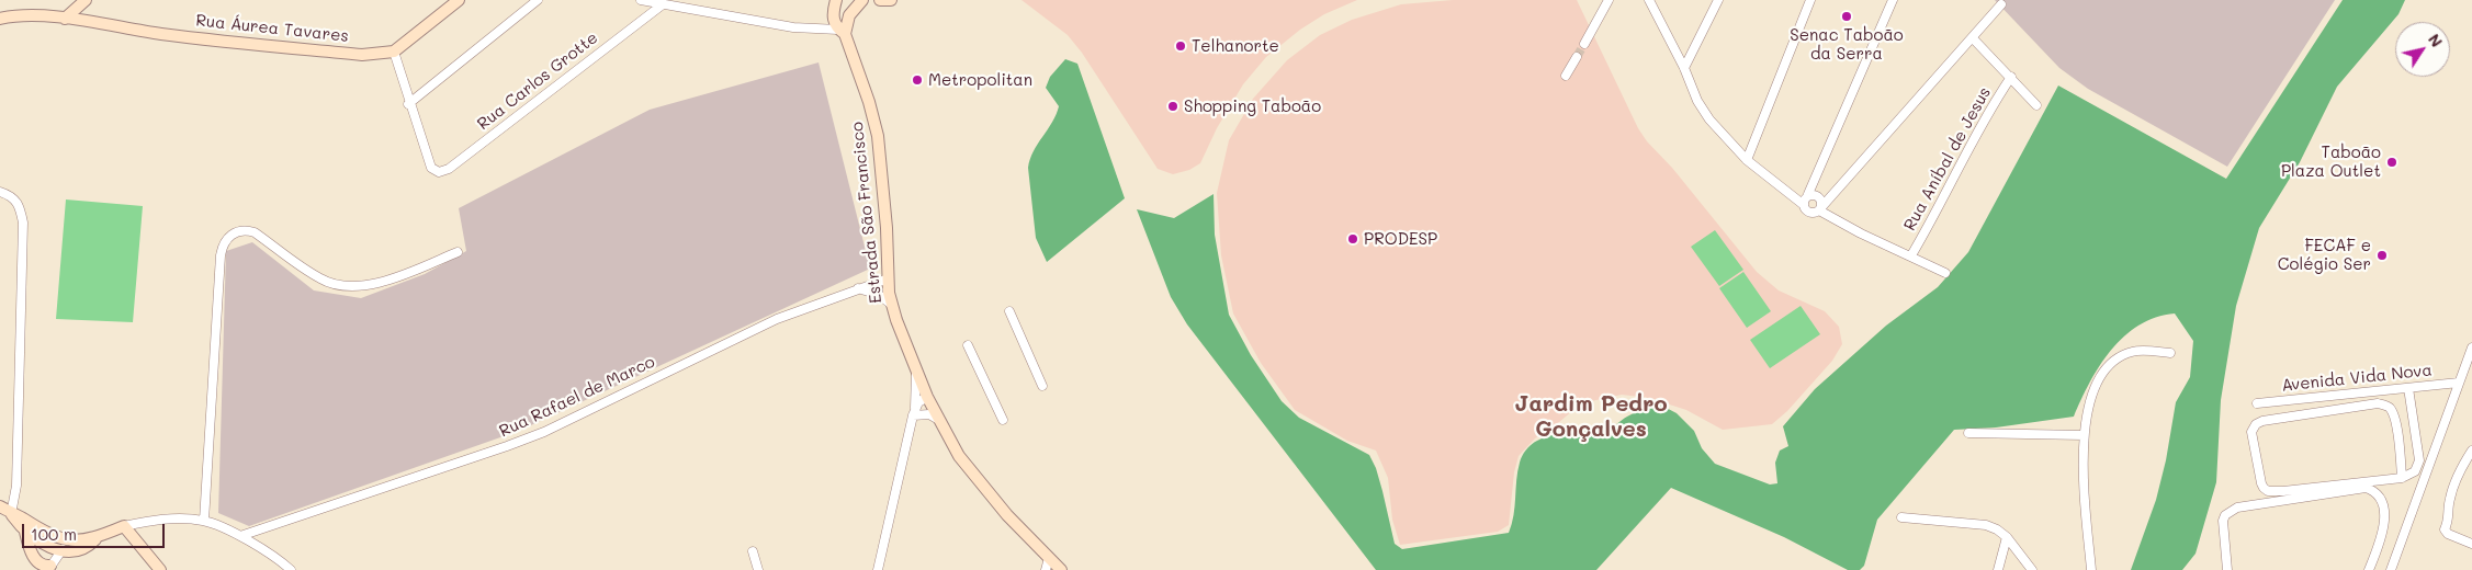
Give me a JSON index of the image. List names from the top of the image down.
{
  "streets": {
    "street": [
      "Rua Áurea Tavares",
      "Rua Carlos Grotte",
      "Rua Aníbal de Jesus",
      "Estrada São Francisco",
      "Avenida Vida Nova",
      "Rua Rafael de Marco"
    ]
  },
  "crossings": [
    ["Estrada São Francisco", "Rua Rafael de Marco"]
  ],
  "districts": ["Jardim Pedro Gonçalves"],
  "places": [
    "Senac Taboão da Serra",
    "Telhanorte",
    "Metropolitan",
    "Shopping Taboão",
    "Taboão Plaza Outlet",
    "PRODESP",
    "FECAF e Colégio Ser"
  ],
  "scale_bar": "100 m",
  "north": "top right"
}
